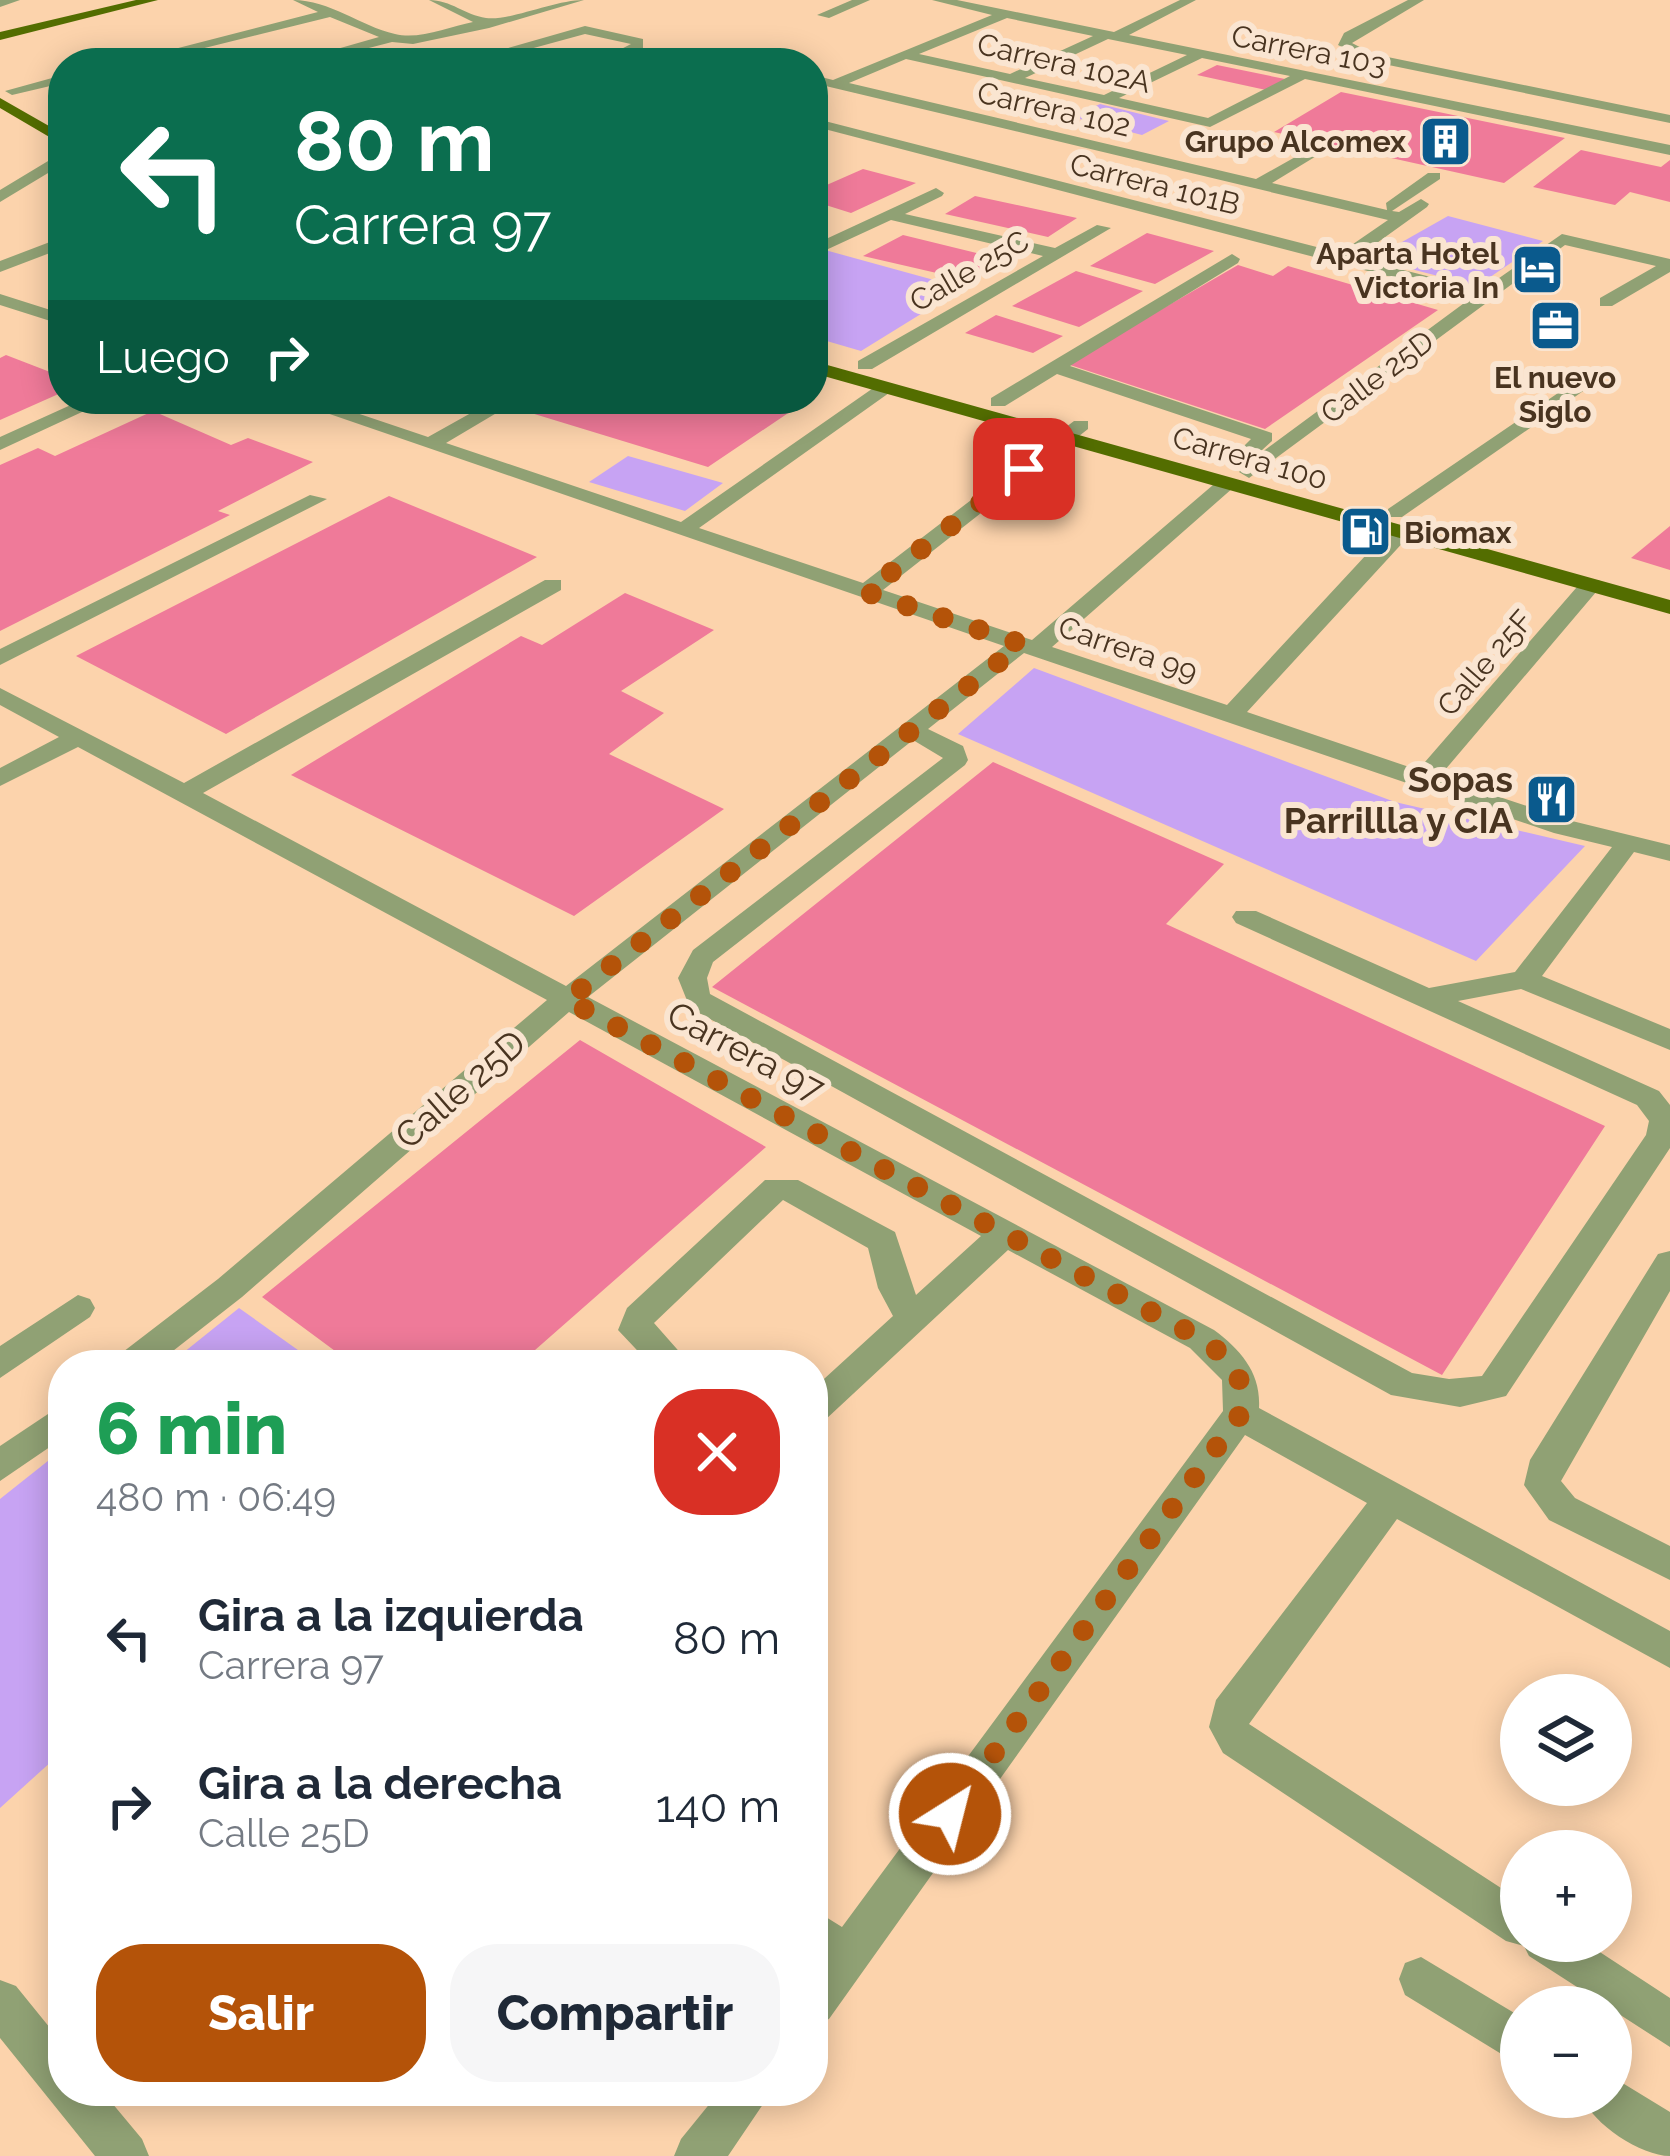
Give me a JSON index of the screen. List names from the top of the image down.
{
  "streets": {
    "main road": ["Carrera 100"],
    "street": [
      "Carrera 103",
      "Carrera 102A",
      "Carrera 102",
      "Carrera 101B",
      "Calle 25C",
      "Calle 25D",
      "Carrera 99",
      "Calle 25F",
      "Carrera 97"
    ]
  },
  "crossings": [
    ["Carrera 103", "Carrera 102A"],
    ["Carrera 101B", "Calle 25D"],
    ["Calle 25C", "Carrera 100"],
    ["Calle 25D", "Carrera 100"],
    ["Calle 25D", "Carrera 99"],
    ["Calle 25D", "Carrera 97"],
    ["Carrera 100", "Calle 25F"],
    ["Carrera 99", "Calle 25F"]
  ],
  "places": {
    "building": ["Grupo Alcomex"],
    "hotel": ["Aparta Hotel Victoria In"],
    "office": ["El nuevo Siglo"],
    "fuel station": ["Biomax"],
    "restaurant": ["Sopas Parrillla y CIA"]
  },
  "page": {
    "turn": ["80 m", "Carrera 97"],
    "then": "Luego",
    "heading": ["6 min", "480 m · 06:49"],
    "list": [
      {
        "name": "Gira a la izquierda",
        "note": "Carrera 97",
        "value": "80 m"
      },
      {
        "name": "Gira a la derecha",
        "note": "Calle 25D",
        "value": "140 m"
      }
    ],
    "map_buttons": ["+", "−"],
    "buttons": ["Salir", "Compartir"]
  }
}
